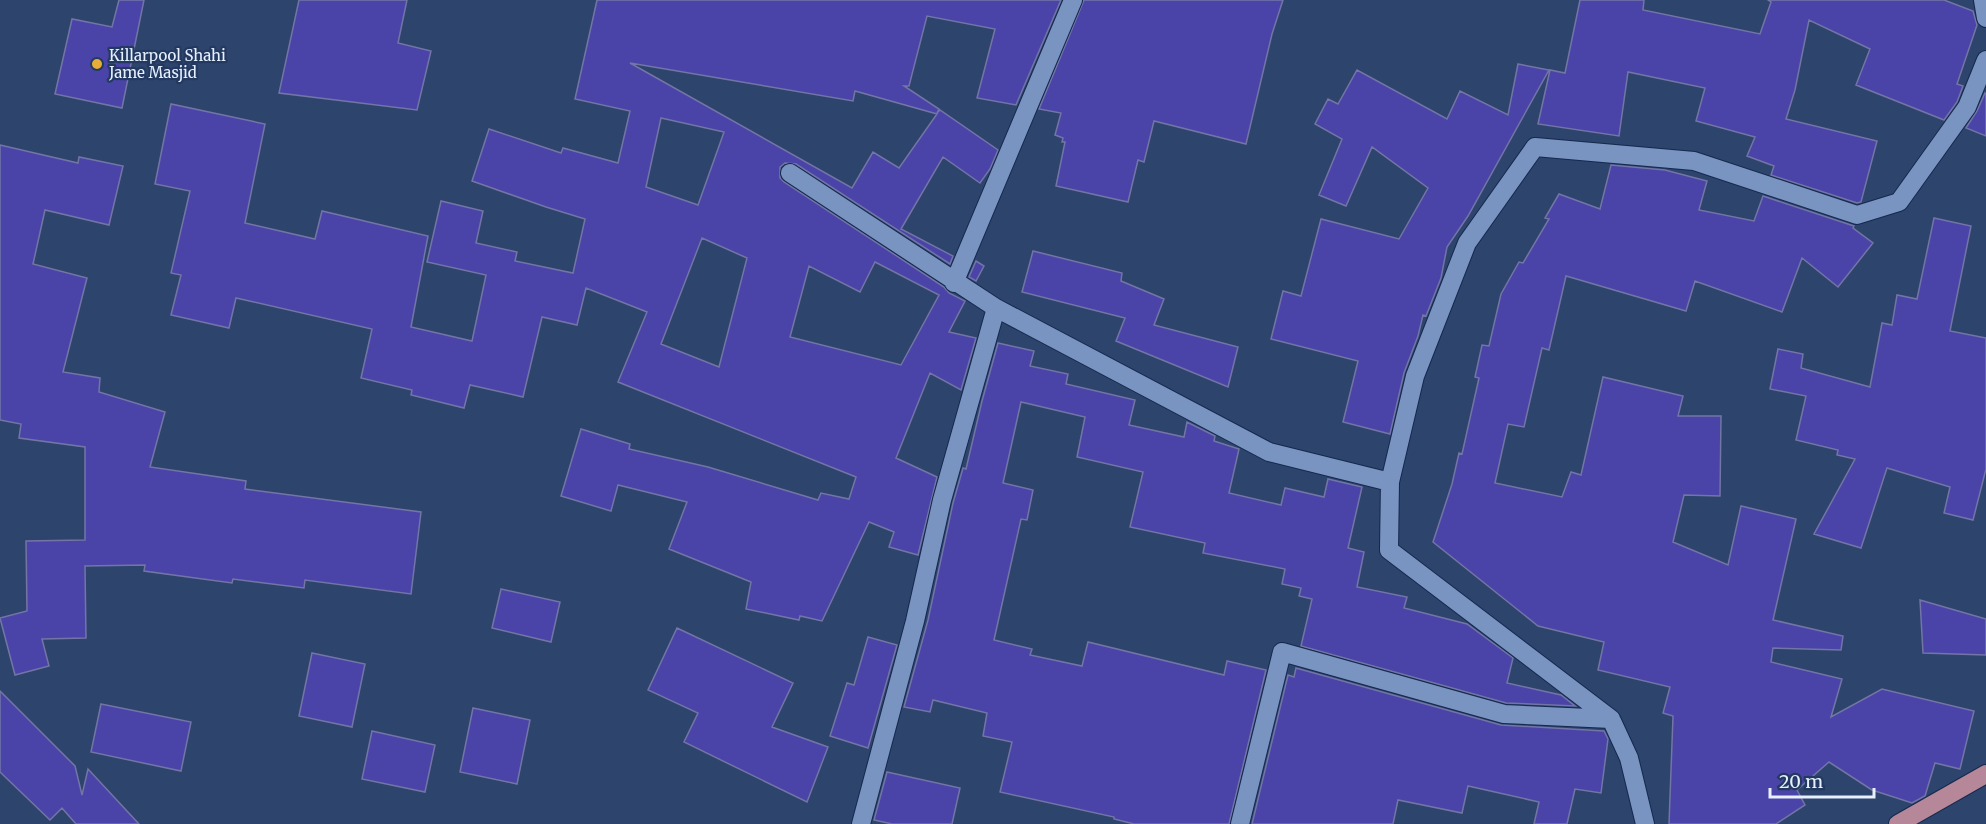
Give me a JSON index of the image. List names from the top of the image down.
{
  "places": ["Killarpool Shahi Jame Masjid"],
  "scale_bar": "20 m"
}
